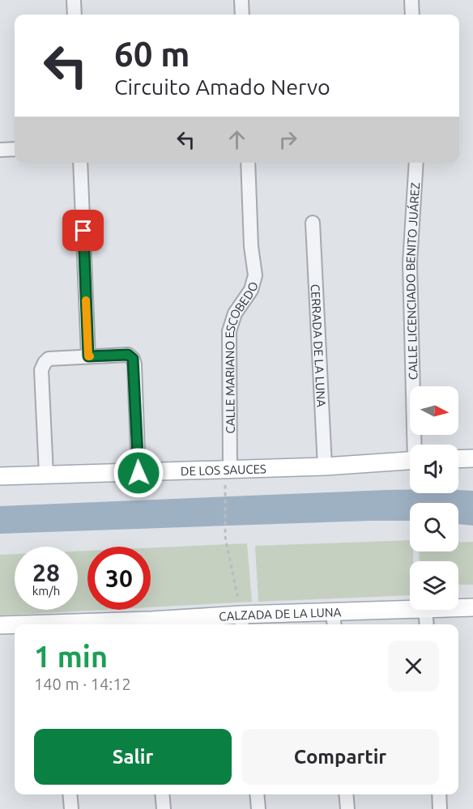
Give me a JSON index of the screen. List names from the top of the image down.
{
  "streets": {
    "main road": ["DE LOS SAUCES", "CALZADA DE LA LUNA"],
    "street": ["CALLE LICENCIADO BENITO JUÁREZ", "CERRADA DE LA LUNA", "CALLE MARIANO ESCOBEDO"]
  },
  "crossings": [
    ["CERRADA DE LA LUNA", "DE LOS SAUCES"],
    ["CALLE MARIANO ESCOBEDO", "DE LOS SAUCES"]
  ],
  "north": "right",
  "page": {
    "turn": ["60 m", "Circuito Amado Nervo"],
    "speed": "28 km/h",
    "limit": "30",
    "heading": ["1 min", "140 m · 14:12"],
    "buttons": ["Salir", "Compartir"]
  }
}
